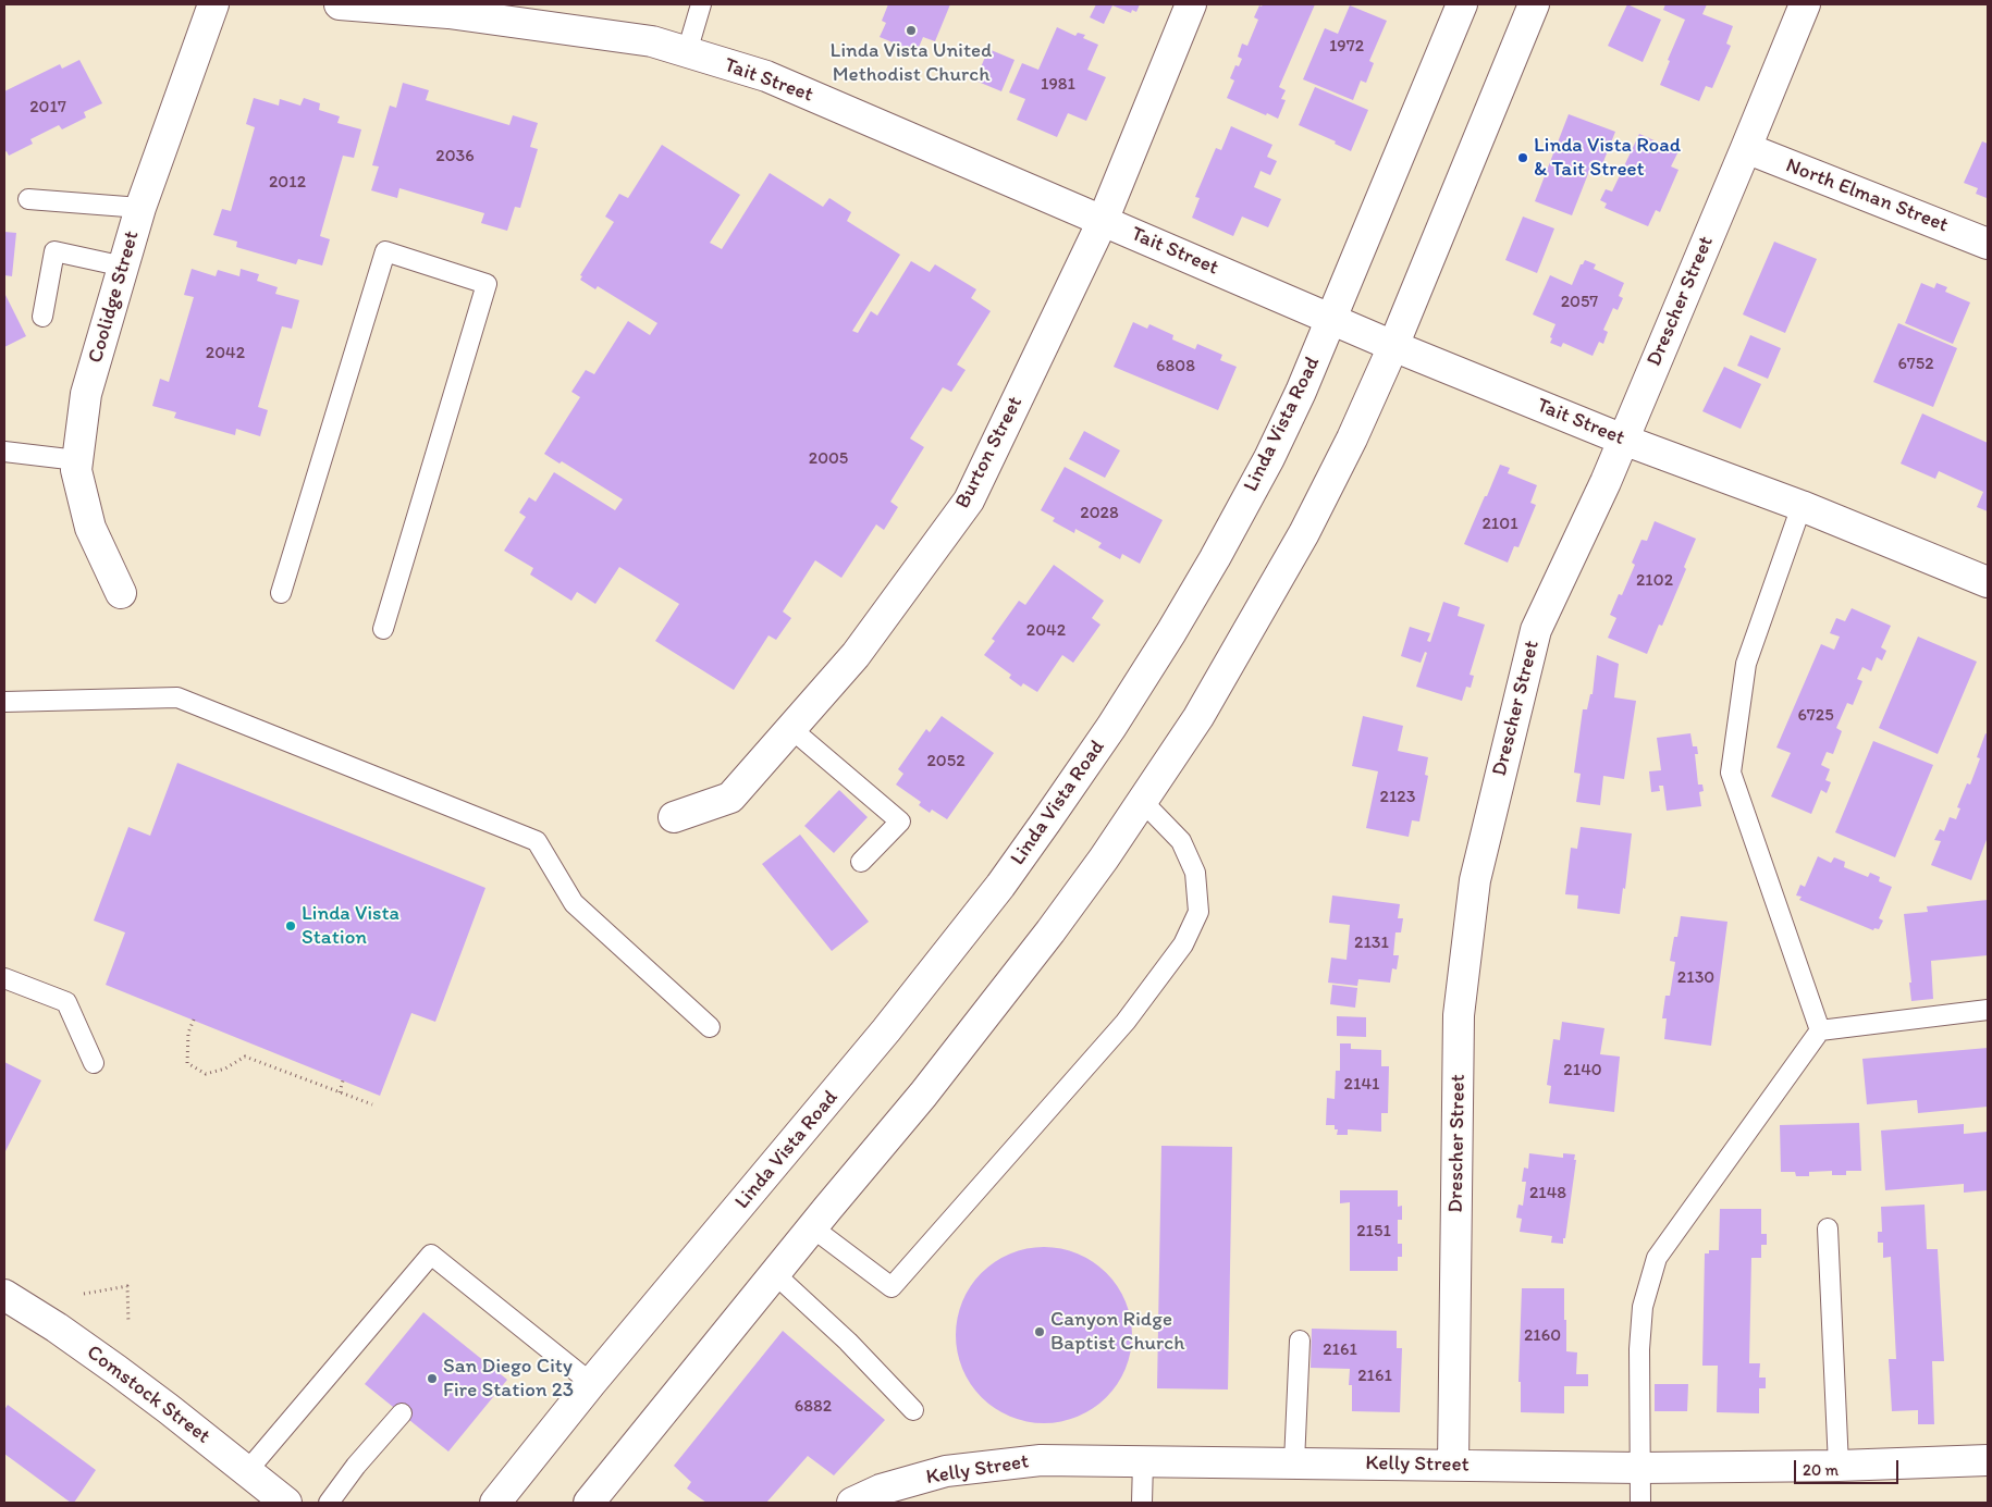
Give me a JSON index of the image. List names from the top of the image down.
{
  "streets": {
    "street": [
      "Tait Street",
      "North Elman Street",
      "Coolidge Street",
      "Drescher Street",
      "Linda Vista Road",
      "Burton Street",
      "Comstock Street",
      "Kelly Street"
    ]
  },
  "crossings": [
    ["Tait Street", "Drescher Street"],
    ["Tait Street", "Linda Vista Road"],
    ["Tait Street", "Burton Street"],
    ["North Elman Street", "Drescher Street"],
    ["Drescher Street", "Kelly Street"]
  ],
  "places": [
    "Linda Vista United Methodist Church",
    "Linda Vista Road & Tait Street",
    "Linda Vista Station",
    "Canyon Ridge Baptist Church",
    "San Diego City Fire Station 23"
  ],
  "house_numbers": [
    "1972",
    "1981",
    "2017",
    "2036",
    "2012",
    "2057",
    "2042",
    "6752",
    "6808",
    "2005",
    "2028",
    "2101",
    "2102",
    "2042",
    "6725",
    "2052",
    "2123",
    "2131",
    "2130",
    "2140",
    "2141",
    "2148",
    "2151",
    "2160",
    "2161",
    "2161",
    "6882"
  ],
  "scale_bar": "20 m"
}
